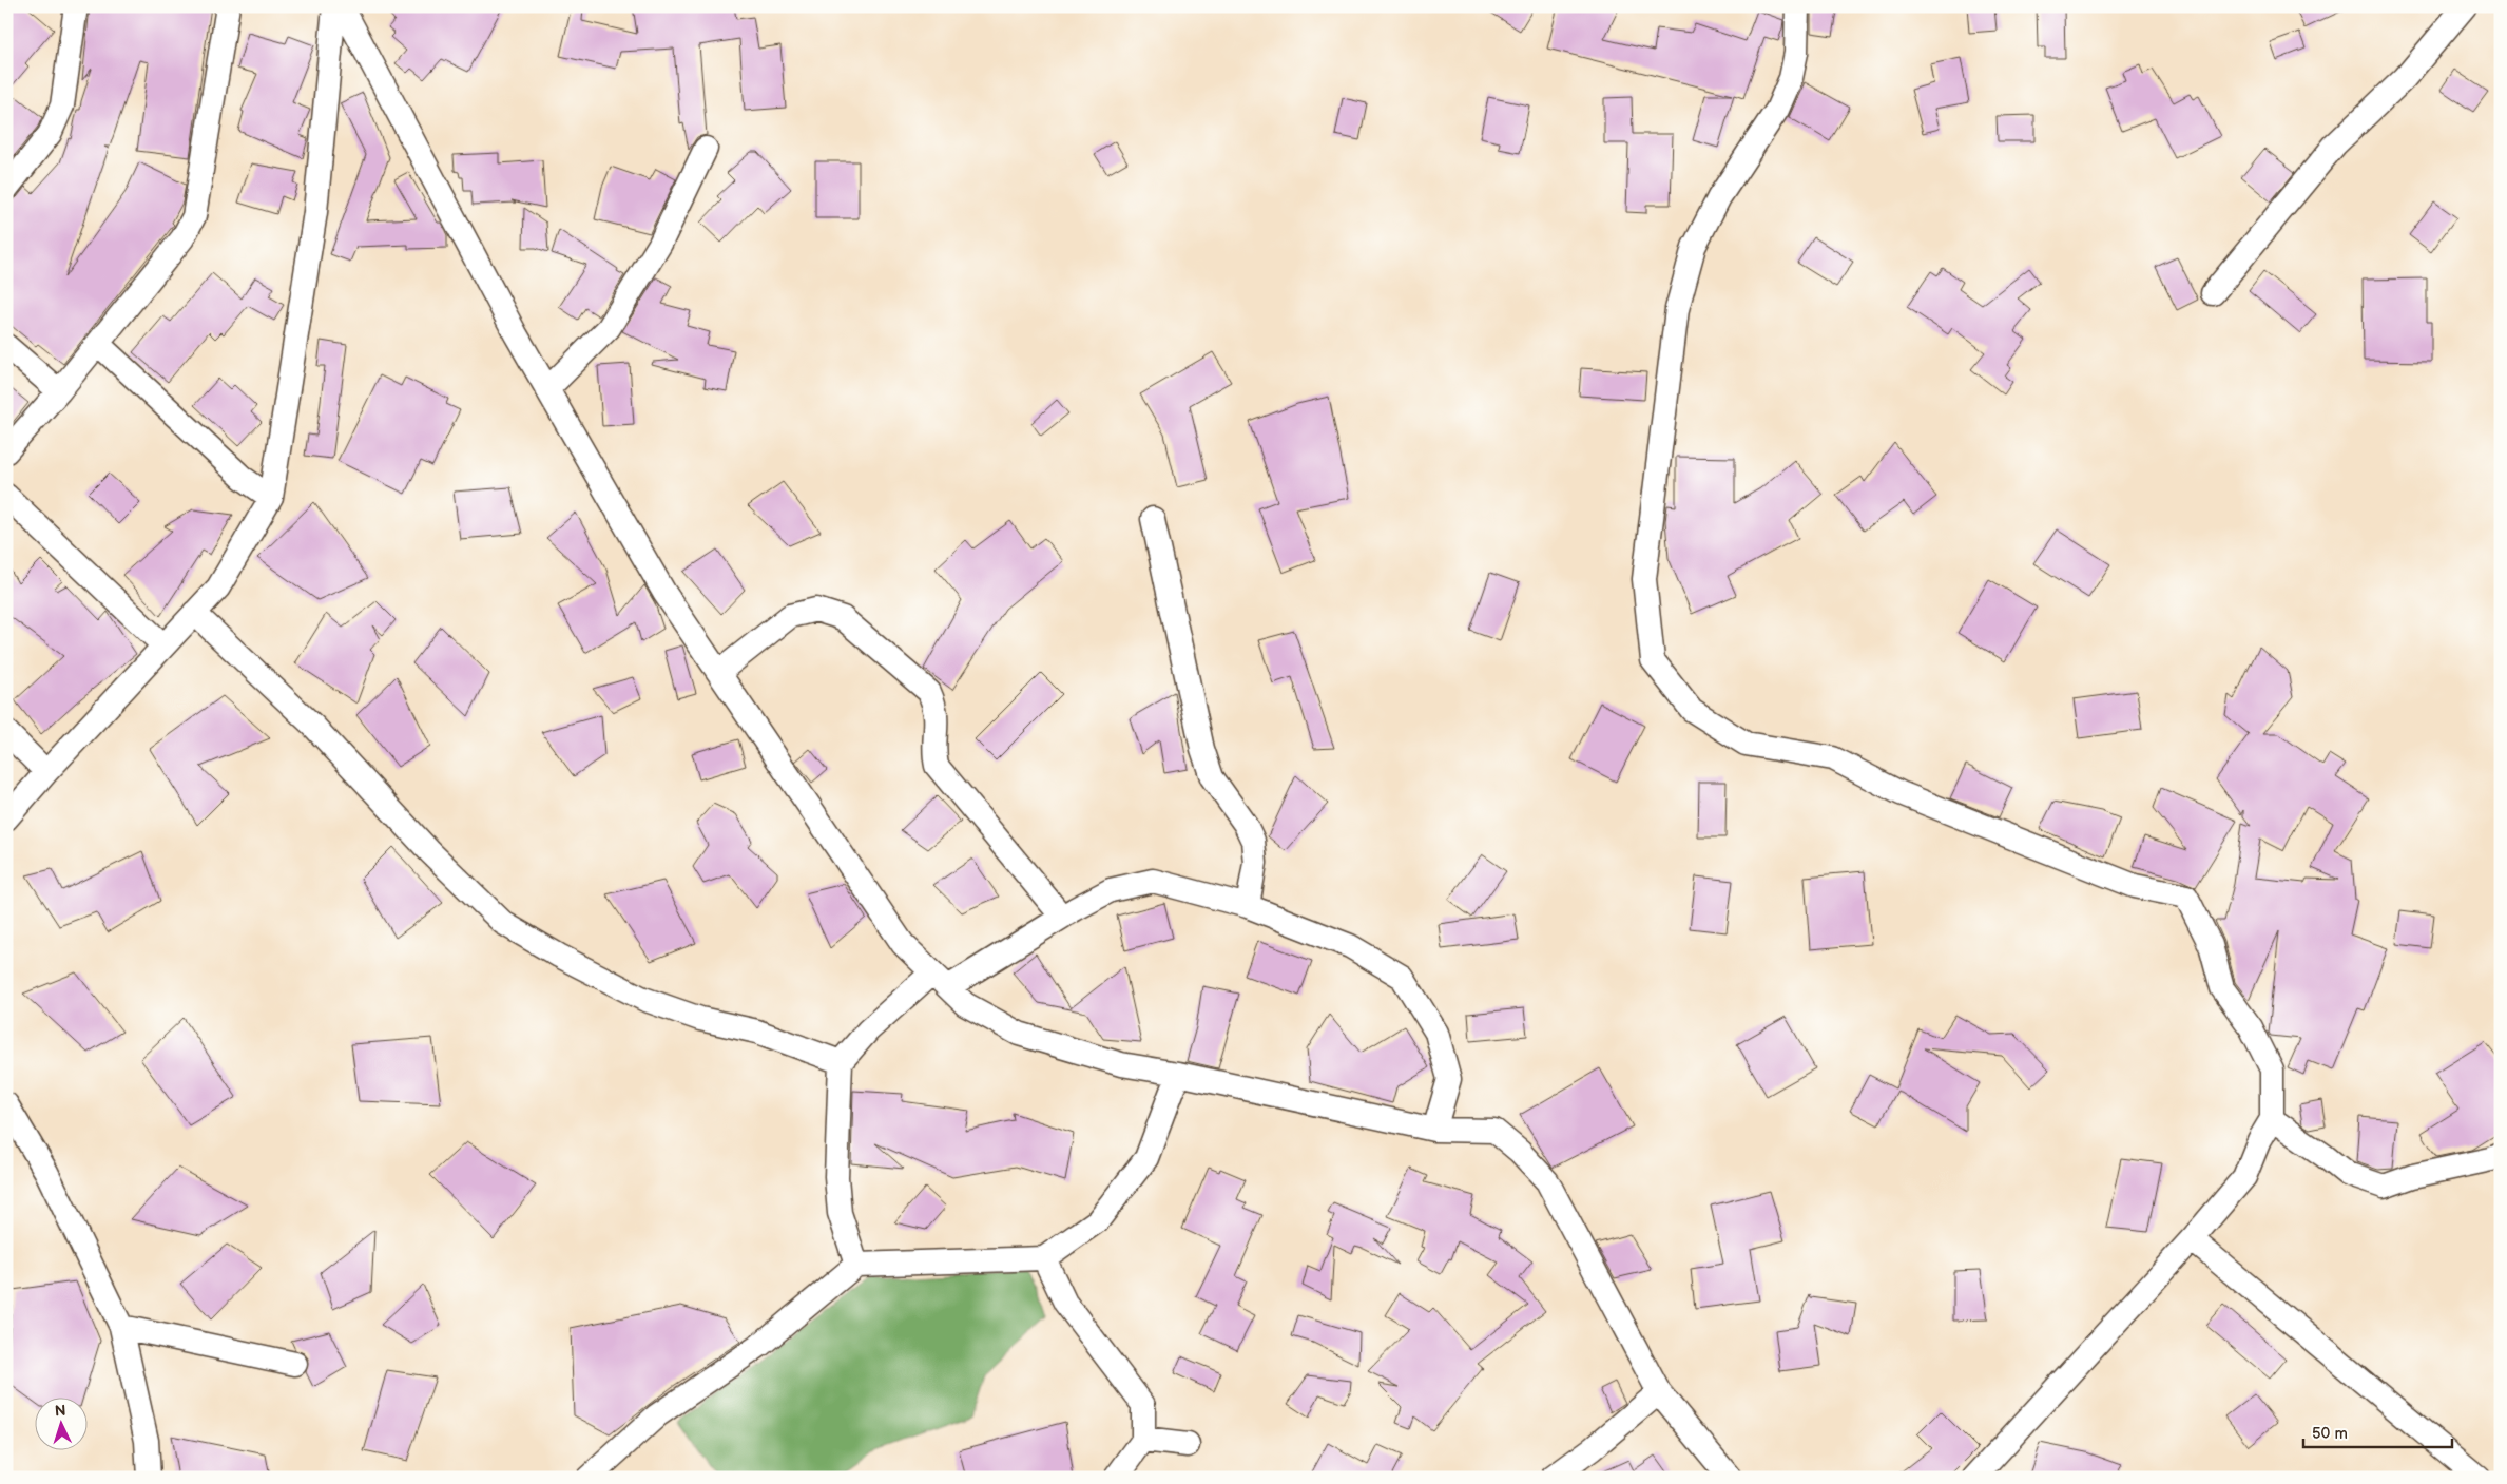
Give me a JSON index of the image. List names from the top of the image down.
{
  "scale_bar": "50 m",
  "north": "top"
}
